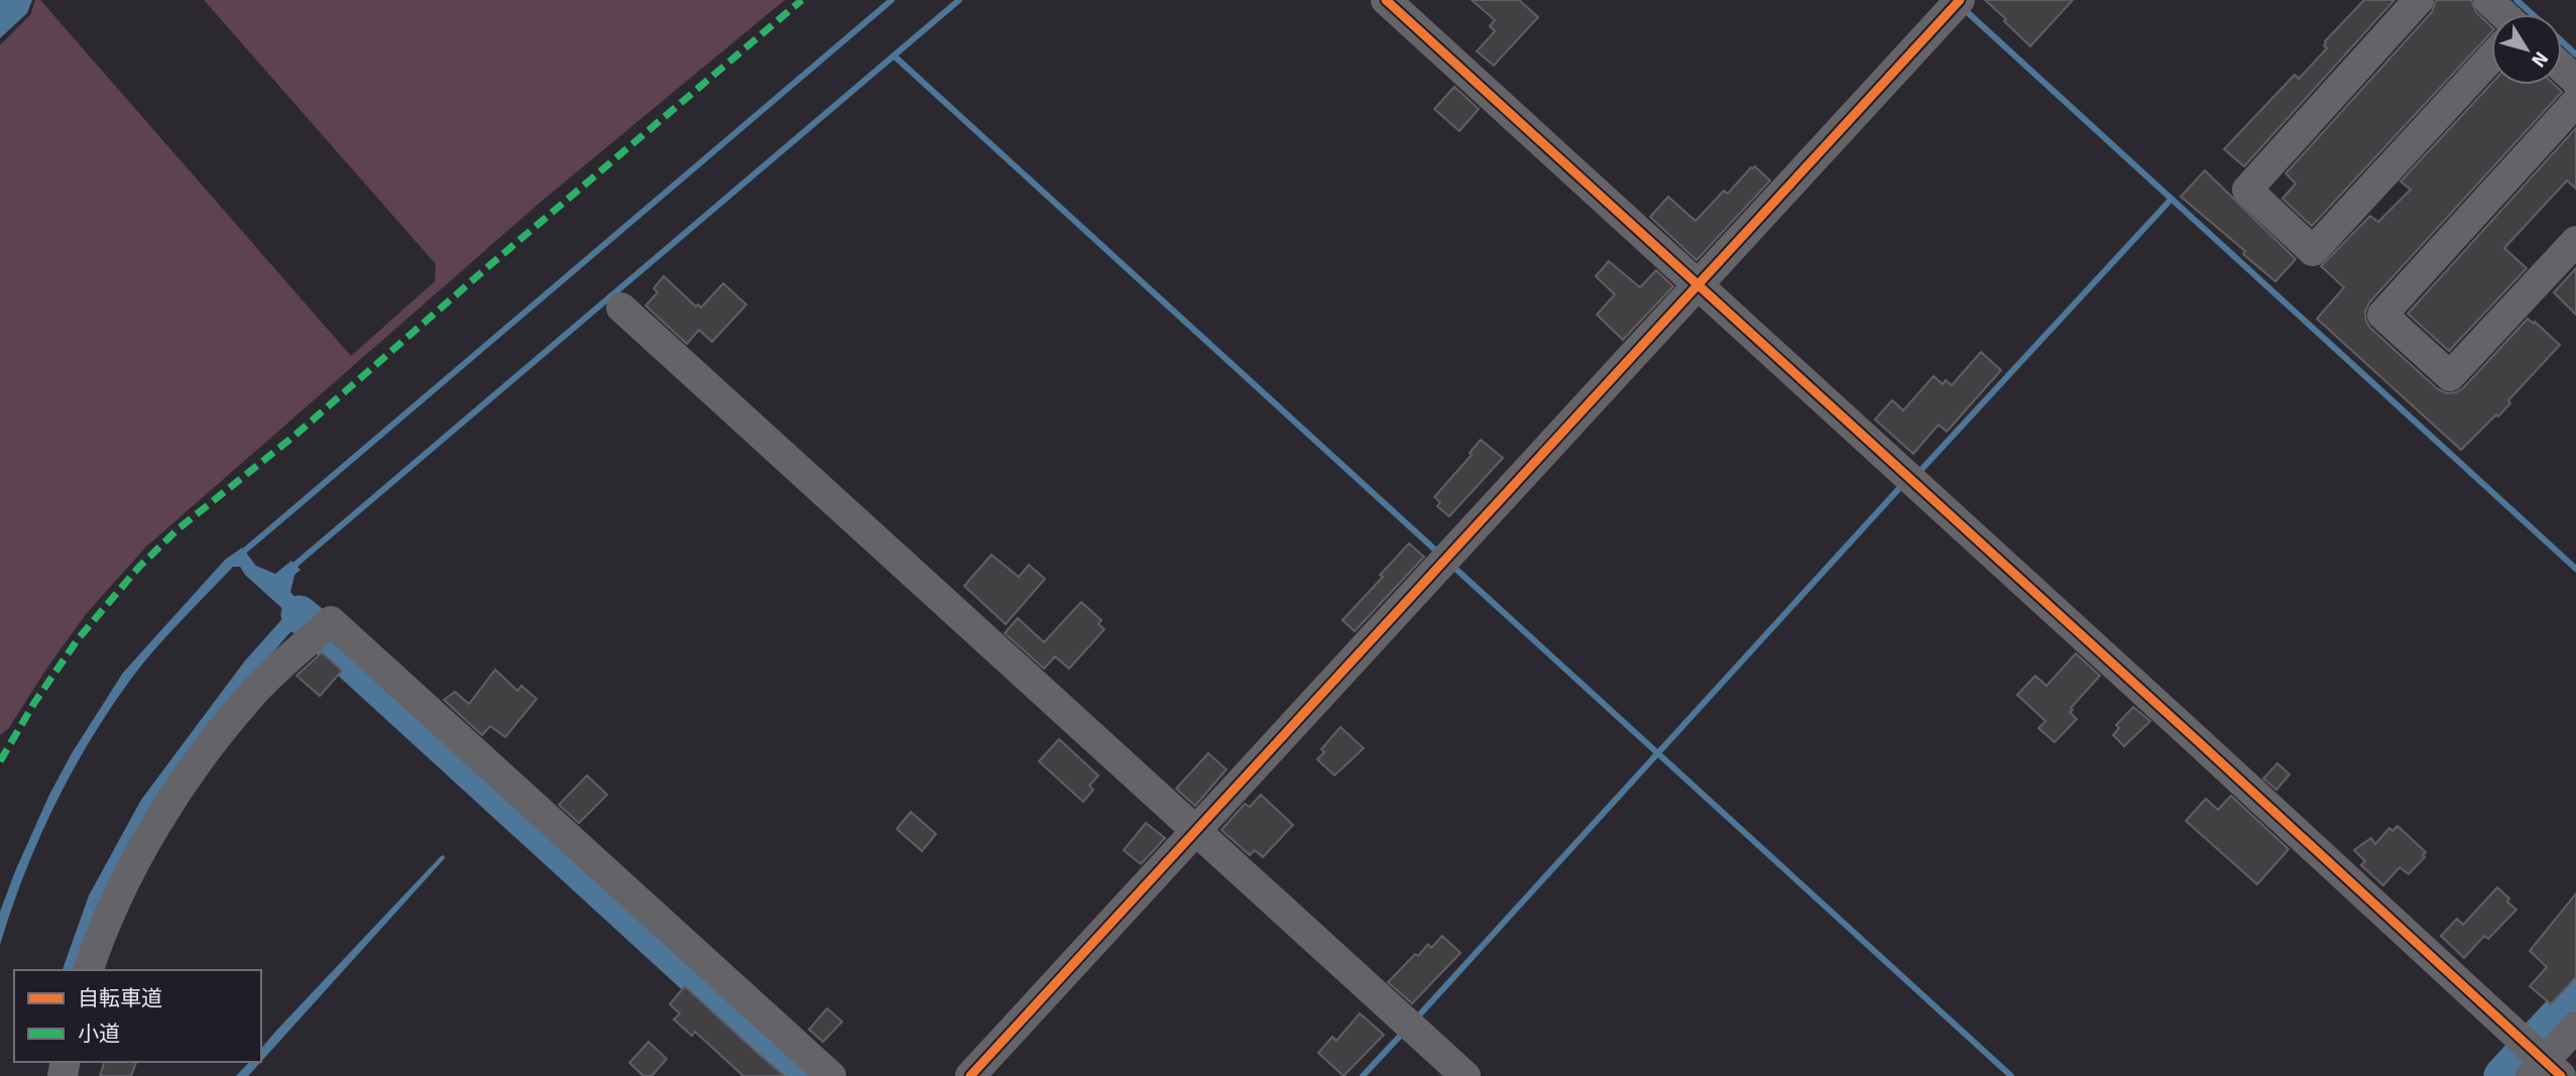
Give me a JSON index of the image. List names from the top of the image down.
{
  "legend": ["自転車道", "小道"],
  "north": "bottom right"
}
